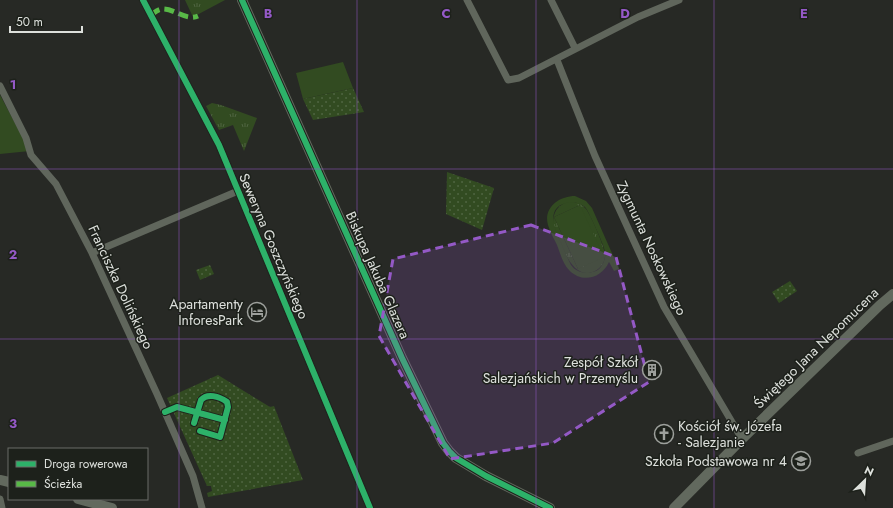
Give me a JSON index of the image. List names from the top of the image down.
{
  "streets": {
    "street": [
      "Seweryna Goszczyńskiego",
      "Zygmunta Noskowskiego",
      "Biskupa Jakuba Glazera",
      "Franciszka Dolińskiego",
      "Świętego Jana Nepomucena"
    ]
  },
  "crossings": [
    ["Zygmunta Noskowskiego", "Świętego Jana Nepomucena"]
  ],
  "places": {
    "hotel": ["Apartamenty InforesPark"],
    "building": ["Zespół Szkół Salezjańskich w Przemyślu"],
    "church": ["Kościół św. Józefa - Salezjanie"],
    "school or university": ["Szkoła Podstawowa nr 4"]
  },
  "legend": ["Droga rowerowa", "Ścieżka"],
  "scale_bar": "50 m",
  "north": "top right",
  "grid": {
    "columns": [
      "B",
      "C",
      "D",
      "E"
    ],
    "rows": ["1", "2", "3"]
  }
}
